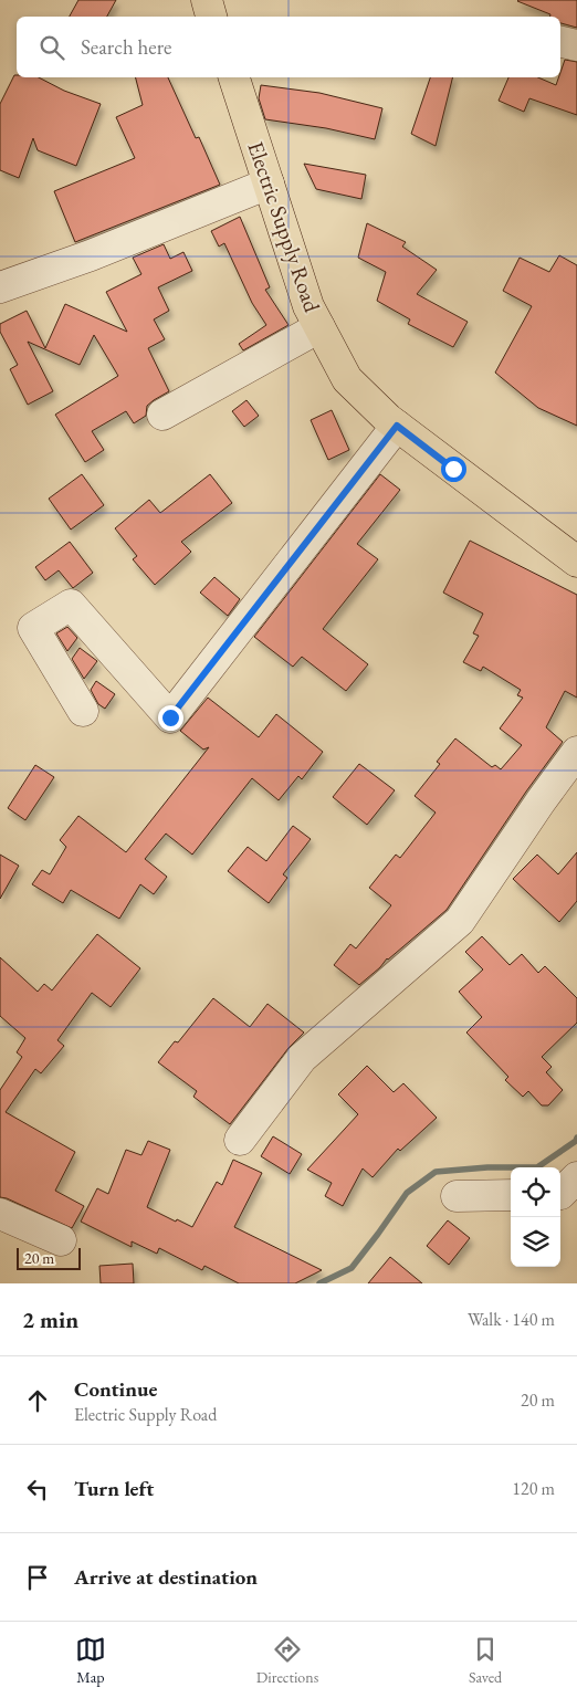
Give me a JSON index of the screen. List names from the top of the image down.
{
  "streets": {
    "main road": ["Electric Supply Road"]
  },
  "scale_bar": "20 m",
  "page": {
    "search": "Search here",
    "scale": "20 m",
    "heading": ["2 min", "Walk · 140 m"],
    "list": [
      ["Continue", "Electric Supply Road", "20 m"],
      ["Turn left", "120 m"],
      "Arrive at destination"
    ],
    "nav": ["Map", "Directions", "Saved"]
  }
}
